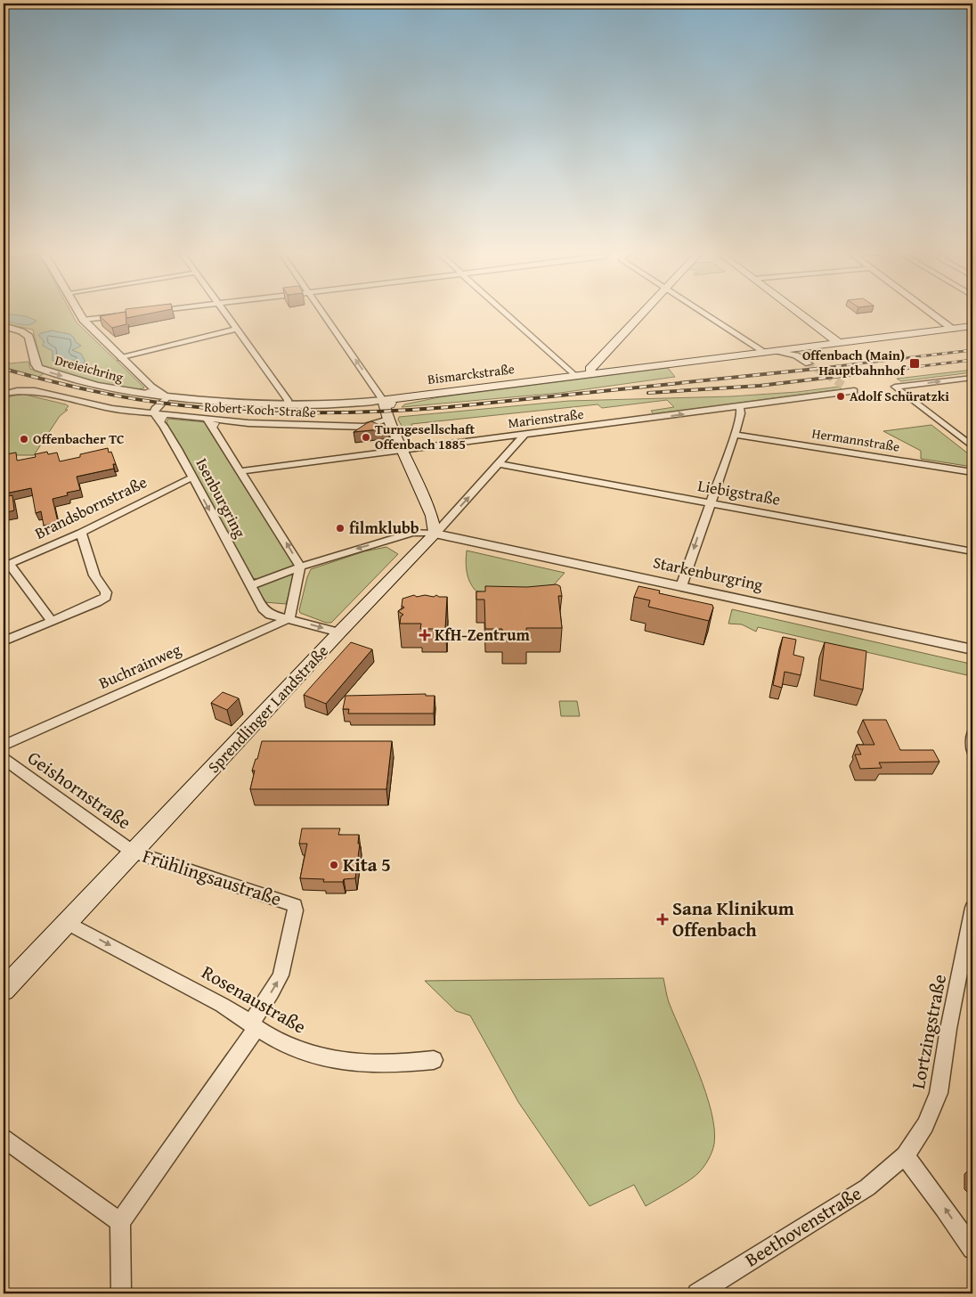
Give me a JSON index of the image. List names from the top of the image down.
{
  "streets": {
    "main road": ["Bismarckstraße", "Sprendlinger Landstraße"],
    "street": [
      "Dreieichring",
      "Robert-Koch-Straße",
      "Marienstraße",
      "Hermannstraße",
      "Liebigstraße",
      "Isenburgring",
      "Brandsbornstraße",
      "Starkenburgring",
      "Buchrainweg",
      "Geishornstraße",
      "Frühlingsaustraße",
      "Rosenaustraße",
      "Lortzingstraße",
      "Beethovenstraße"
    ]
  },
  "crossings": [
    ["Dreieichring", "Bismarckstraße"],
    ["Bismarckstraße", "Robert-Koch-Straße"],
    ["Robert-Koch-Straße", "Isenburgring"],
    ["Marienstraße", "Isenburgring"],
    ["Isenburgring", "Brandsbornstraße"],
    ["Isenburgring", "Buchrainweg"],
    ["Isenburgring", "Sprendlinger Landstraße"],
    ["Starkenburgring", "Sprendlinger Landstraße"],
    ["Sprendlinger Landstraße", "Geishornstraße"],
    ["Sprendlinger Landstraße", "Frühlingsaustraße"],
    ["Sprendlinger Landstraße", "Rosenaustraße"],
    ["Geishornstraße", "Frühlingsaustraße"],
    ["Frühlingsaustraße", "Rosenaustraße"],
    ["Lortzingstraße", "Beethovenstraße"]
  ],
  "one_way": ["Rosenaustraße"],
  "places": {
    "transit": ["Offenbach (Main) Hauptbahnhof"],
    "other": [
      "Adolf Schüratzki",
      "Turngesellschaft Offenbach 1885",
      "Offenbacher TC",
      "filmklubb",
      "Kita 5"
    ],
    "health": ["KfH-Zentrum", "Sana Klinikum Offenbach"]
  }
}
